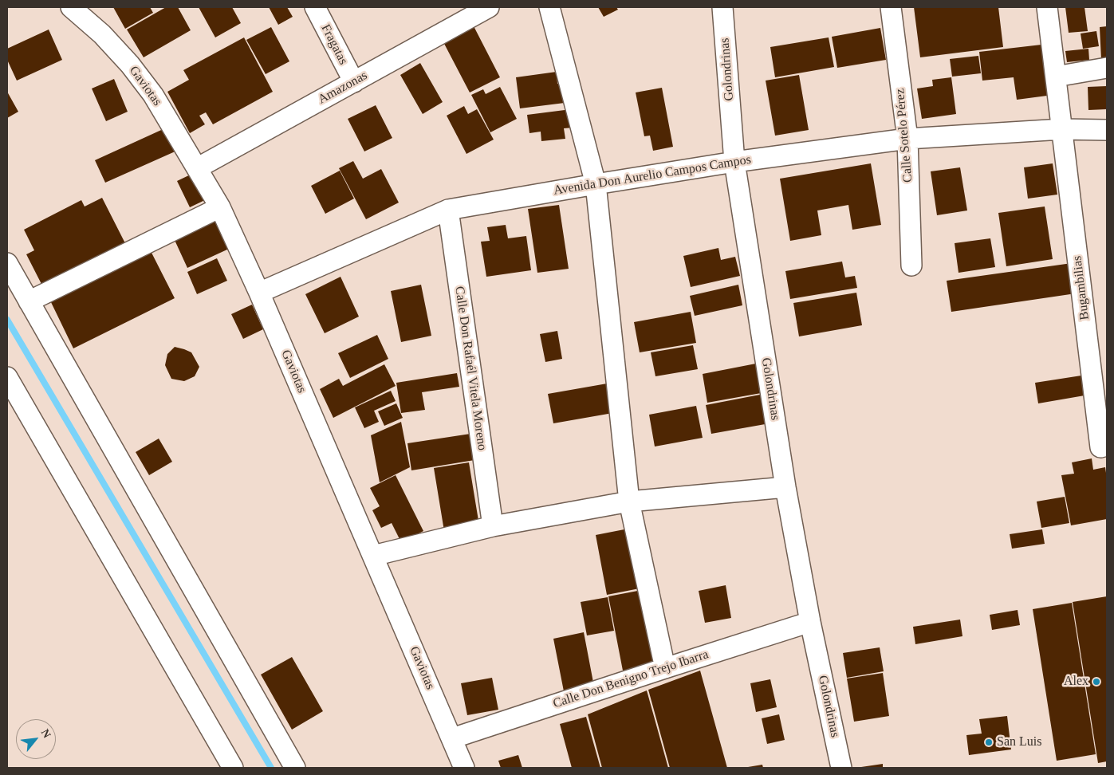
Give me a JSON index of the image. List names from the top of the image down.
{
  "streets": {
    "street": [
      "Fragatas",
      "Golondrinas",
      "Gaviotas",
      "Amazonas",
      "Calle Sotelo Pérez",
      "Avenida Don Aurelio Campos Campos",
      "Bugambilias",
      "Calle Don Rafaél Vitela Moreno",
      "Calle Don Benigno Trejo Ibarra"
    ]
  },
  "crossings": [
    ["Fragatas", "Amazonas"],
    ["Golondrinas", "Avenida Don Aurelio Campos Campos"],
    ["Golondrinas", "Calle Don Benigno Trejo Ibarra"],
    ["Gaviotas", "Amazonas"],
    ["Gaviotas", "Avenida Don Aurelio Campos Campos"],
    ["Gaviotas", "Calle Don Benigno Trejo Ibarra"],
    ["Calle Sotelo Pérez", "Avenida Don Aurelio Campos Campos"],
    ["Avenida Don Aurelio Campos Campos", "Bugambilias"],
    ["Avenida Don Aurelio Campos Campos", "Calle Don Rafaél Vitela Moreno"]
  ],
  "places": ["Alex", "San Luis"],
  "north": "top right"
}
